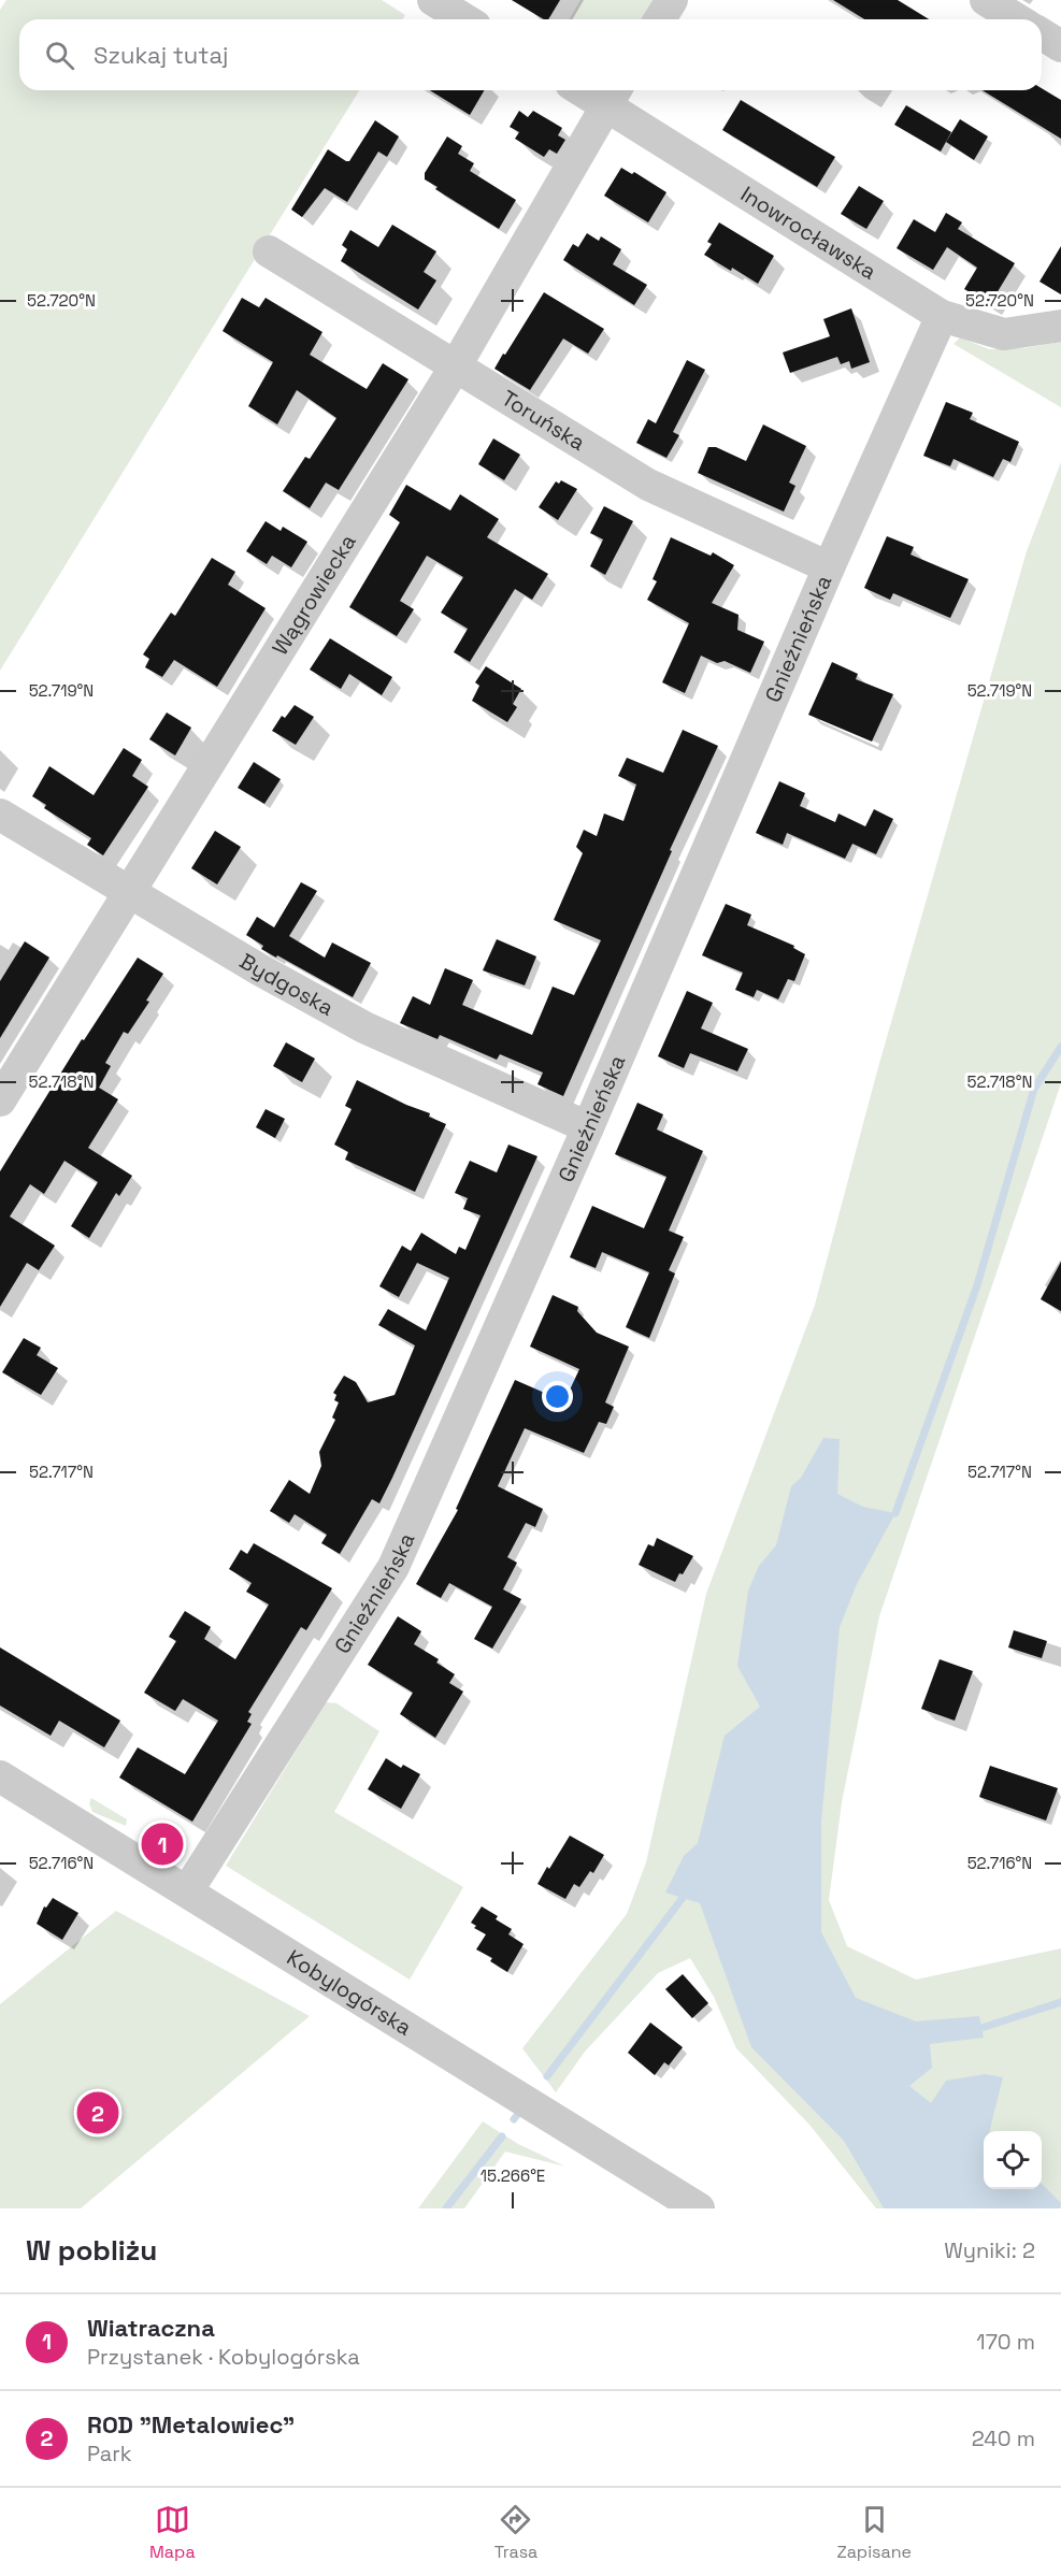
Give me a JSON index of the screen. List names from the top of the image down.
{
  "streets": {
    "street": [
      "Inowrocławska",
      "Toruńska",
      "Wągrowiecka",
      "Gnieźnieńska",
      "Bydgoska",
      "Kobylogórska"
    ]
  },
  "crossings": [
    ["Inowrocławska", "Wągrowiecka"],
    ["Inowrocławska", "Gnieźnieńska"],
    ["Toruńska", "Wągrowiecka"],
    ["Toruńska", "Gnieźnieńska"],
    ["Wągrowiecka", "Bydgoska"],
    ["Gnieźnieńska", "Bydgoska"],
    ["Gnieźnieńska", "Kobylogórska"]
  ],
  "page": {
    "search": "Szukaj tutaj",
    "pins": ["1", "2"],
    "heading": ["W pobliżu", "Wyniki: 2"],
    "list": [
      {
        "mark": "1",
        "name": "Wiatraczna",
        "note": "Przystanek · Kobylogórska",
        "value": "170 m"
      },
      {
        "mark": "2",
        "name": "ROD \"Metalowiec\"",
        "note": "Park",
        "value": "240 m"
      }
    ],
    "nav": ["Mapa", "Trasa", "Zapisane"]
  },
  "coordinates": [
    "52.720°N",
    "52.719°N",
    "52.718°N",
    "52.717°N",
    "52.716°N",
    "15.266°E"
  ]
}
